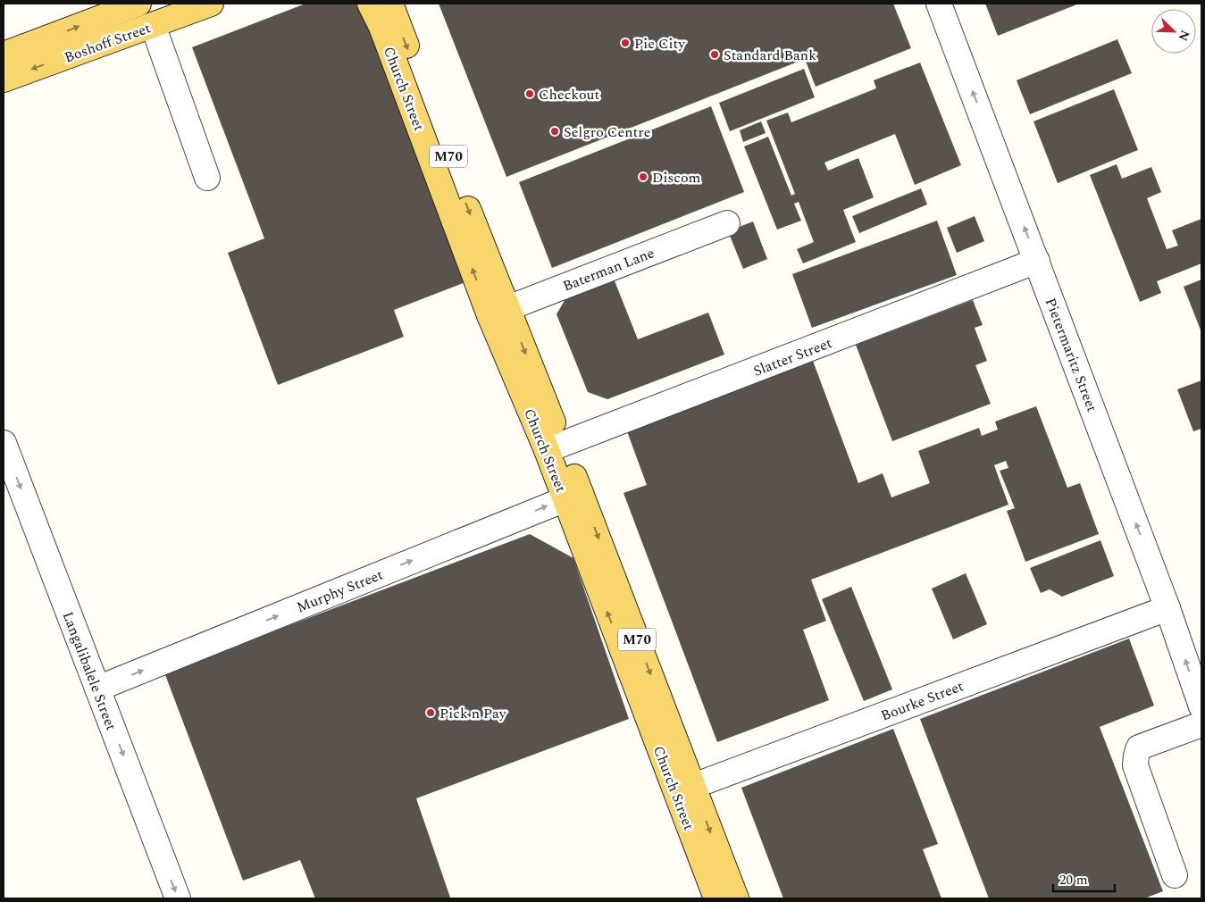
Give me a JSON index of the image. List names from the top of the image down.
{
  "streets": {
    "main road": ["Boshoff Street", "Church Street", "M70"],
    "street": [
      "Baterman Lane",
      "Pietermaritz Street",
      "Slatter Street",
      "Murphy Street",
      "Langalibalele Street",
      "Bourke Street"
    ]
  },
  "crossings": [
    ["Church Street", "Baterman Lane"],
    ["Church Street", "Slatter Street"],
    ["Church Street", "Murphy Street"],
    ["Church Street", "Bourke Street"],
    ["Pietermaritz Street", "Slatter Street"],
    ["Pietermaritz Street", "Bourke Street"],
    ["Murphy Street", "Langalibalele Street"]
  ],
  "one_way": ["Pietermaritz Street", "Murphy Street", "Langalibalele Street"],
  "places": [
    "Pie City",
    "Standard Bank",
    "Checkout",
    "Selgro Centre",
    "Discom",
    "Pick n Pay"
  ],
  "scale_bar": "20 m",
  "north": "bottom right"
}
